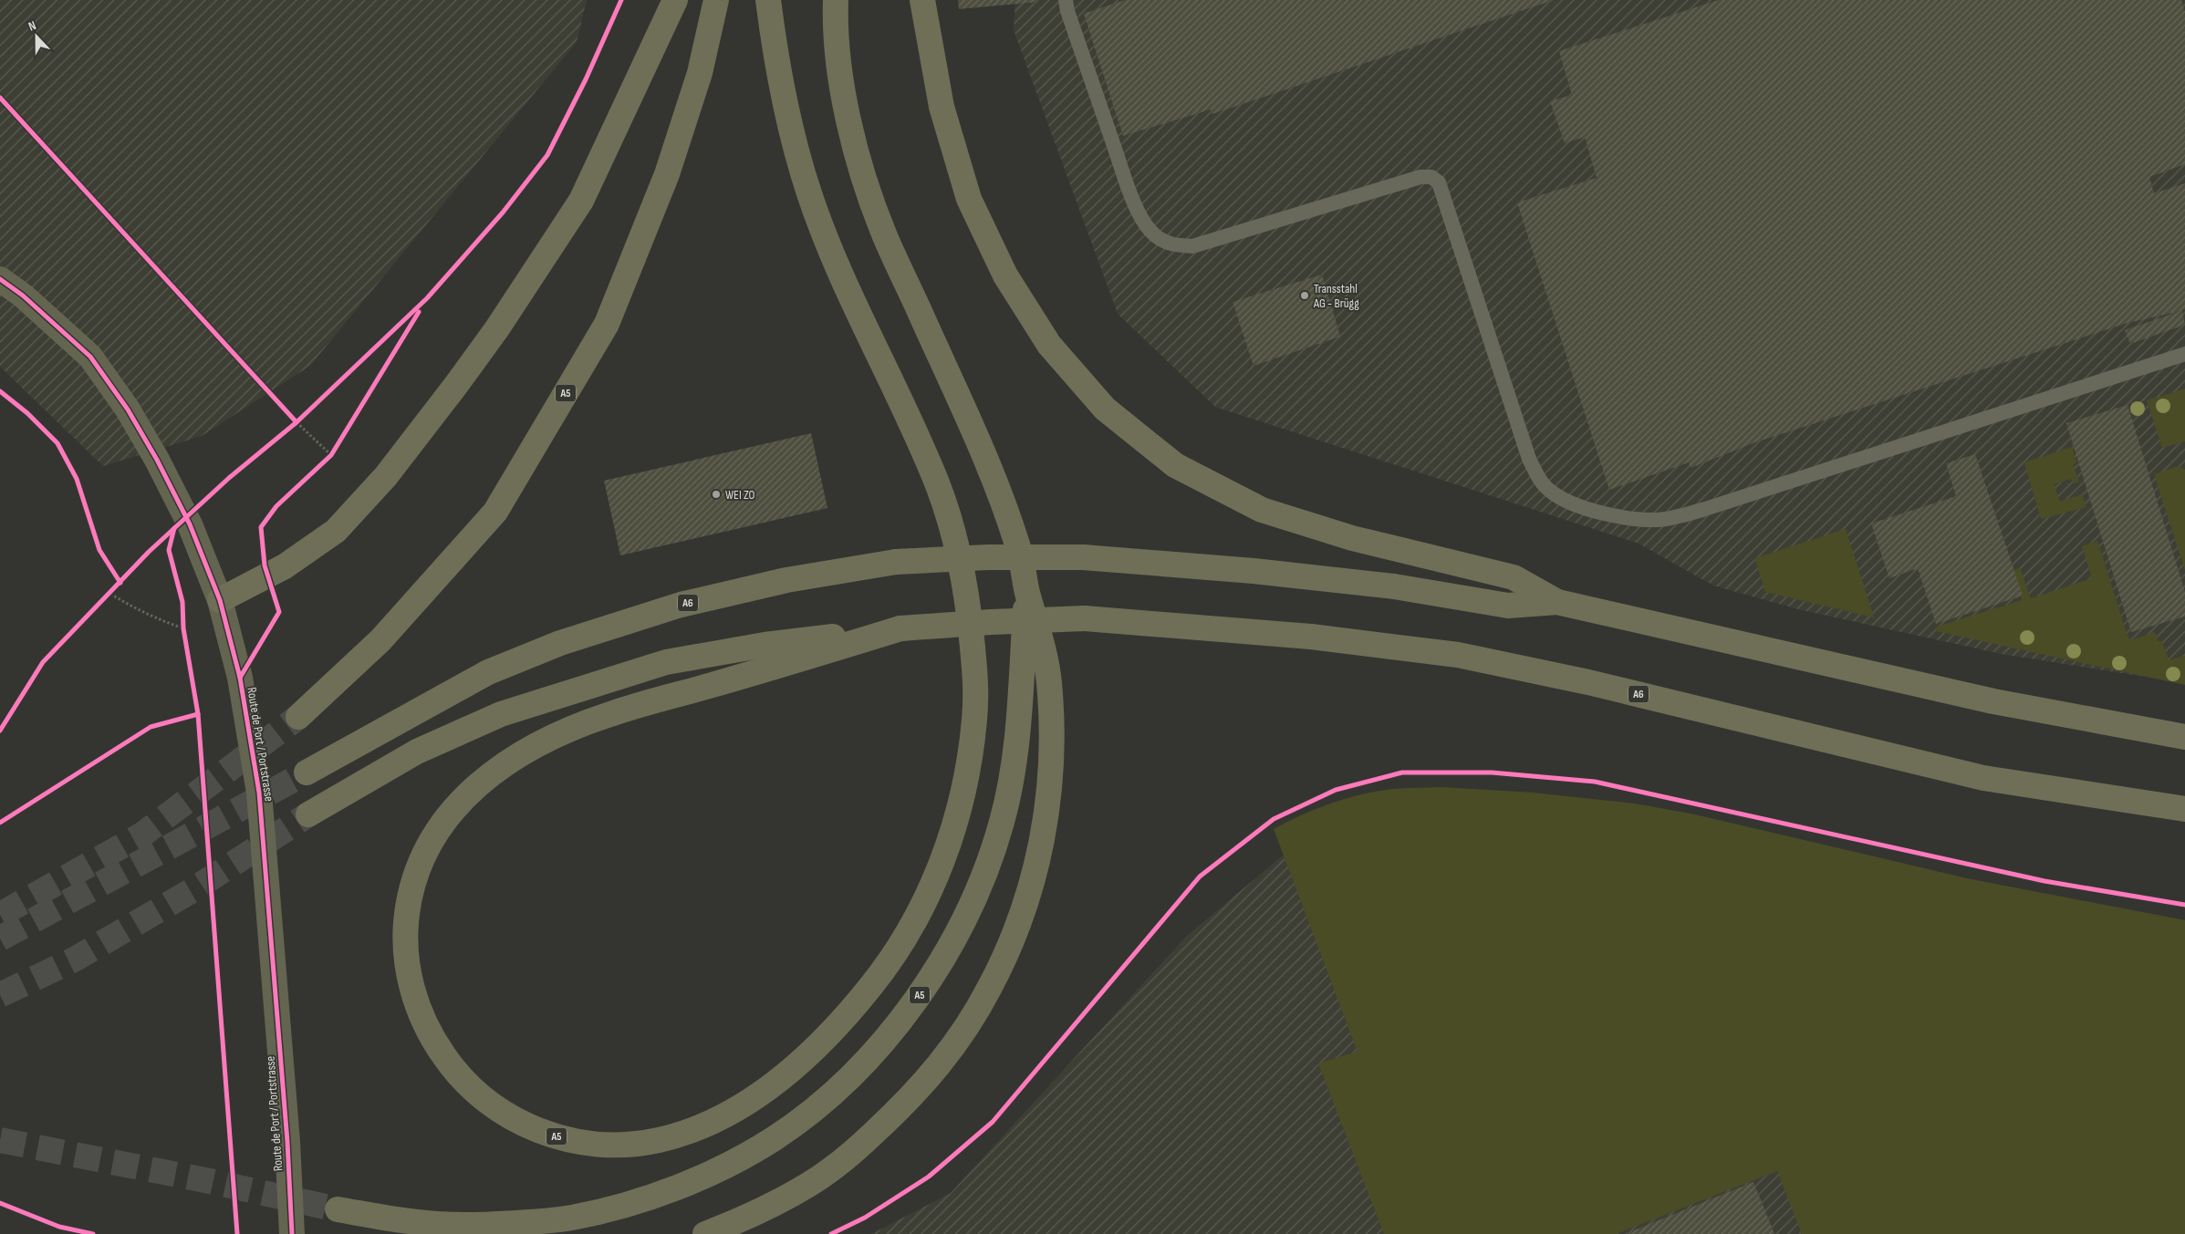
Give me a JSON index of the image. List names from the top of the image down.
{
  "streets": {
    "highway": ["A5", "A6"],
    "main road": ["Route de Port / Portstrasse"]
  },
  "crossings": [
    ["A5", "A6"]
  ],
  "places": ["Transstahl AG - Brügg", "WEI ZO"],
  "north": "top"
}
